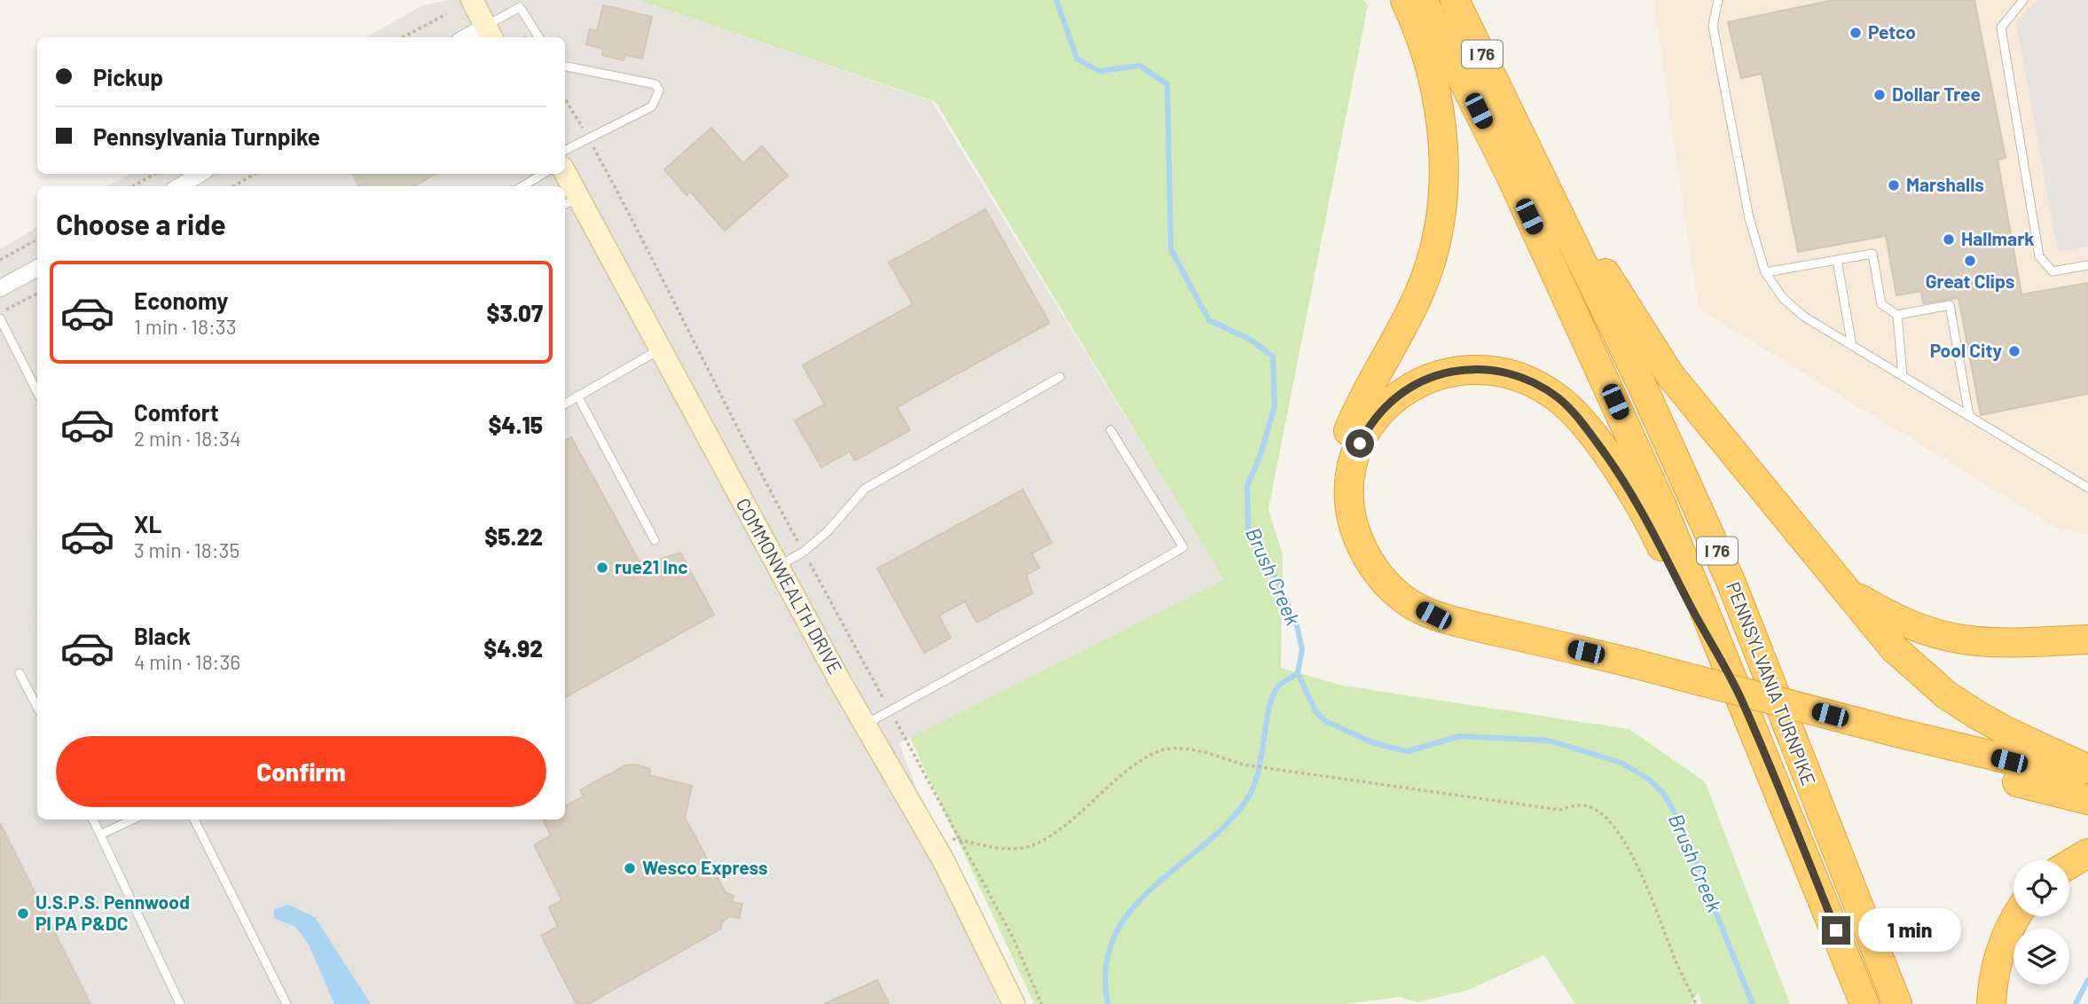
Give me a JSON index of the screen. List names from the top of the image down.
{
  "streets": {
    "highway": ["I 76", "PENNSYLVANIA TURNPIKE"],
    "street": ["COMMONWEALTH DRIVE"]
  },
  "water": ["Brush Creek"],
  "places": [
    "Petco",
    "Dollar Tree",
    "Marshalls",
    "Hallmark",
    "Great Clips",
    "Pool City",
    "rue21 Inc",
    "Wesco Express",
    "U.S.P.S. Pennwood Pl PA P&DC"
  ],
  "page": {
    "banner": ["Pickup", "Pennsylvania Turnpike"],
    "heading": "Choose a ride",
    "list": [
      {
        "name": "Economy",
        "note": "1 min · 18:33",
        "value": "$3.07"
      },
      {
        "name": "Comfort",
        "note": "2 min · 18:34",
        "value": "$4.15"
      },
      {
        "name": "XL",
        "note": "3 min · 18:35",
        "value": "$5.22"
      },
      {
        "name": "Black",
        "note": "4 min · 18:36",
        "value": "$4.92"
      }
    ],
    "buttons": "Confirm",
    "bubble": "1 min"
  }
}
